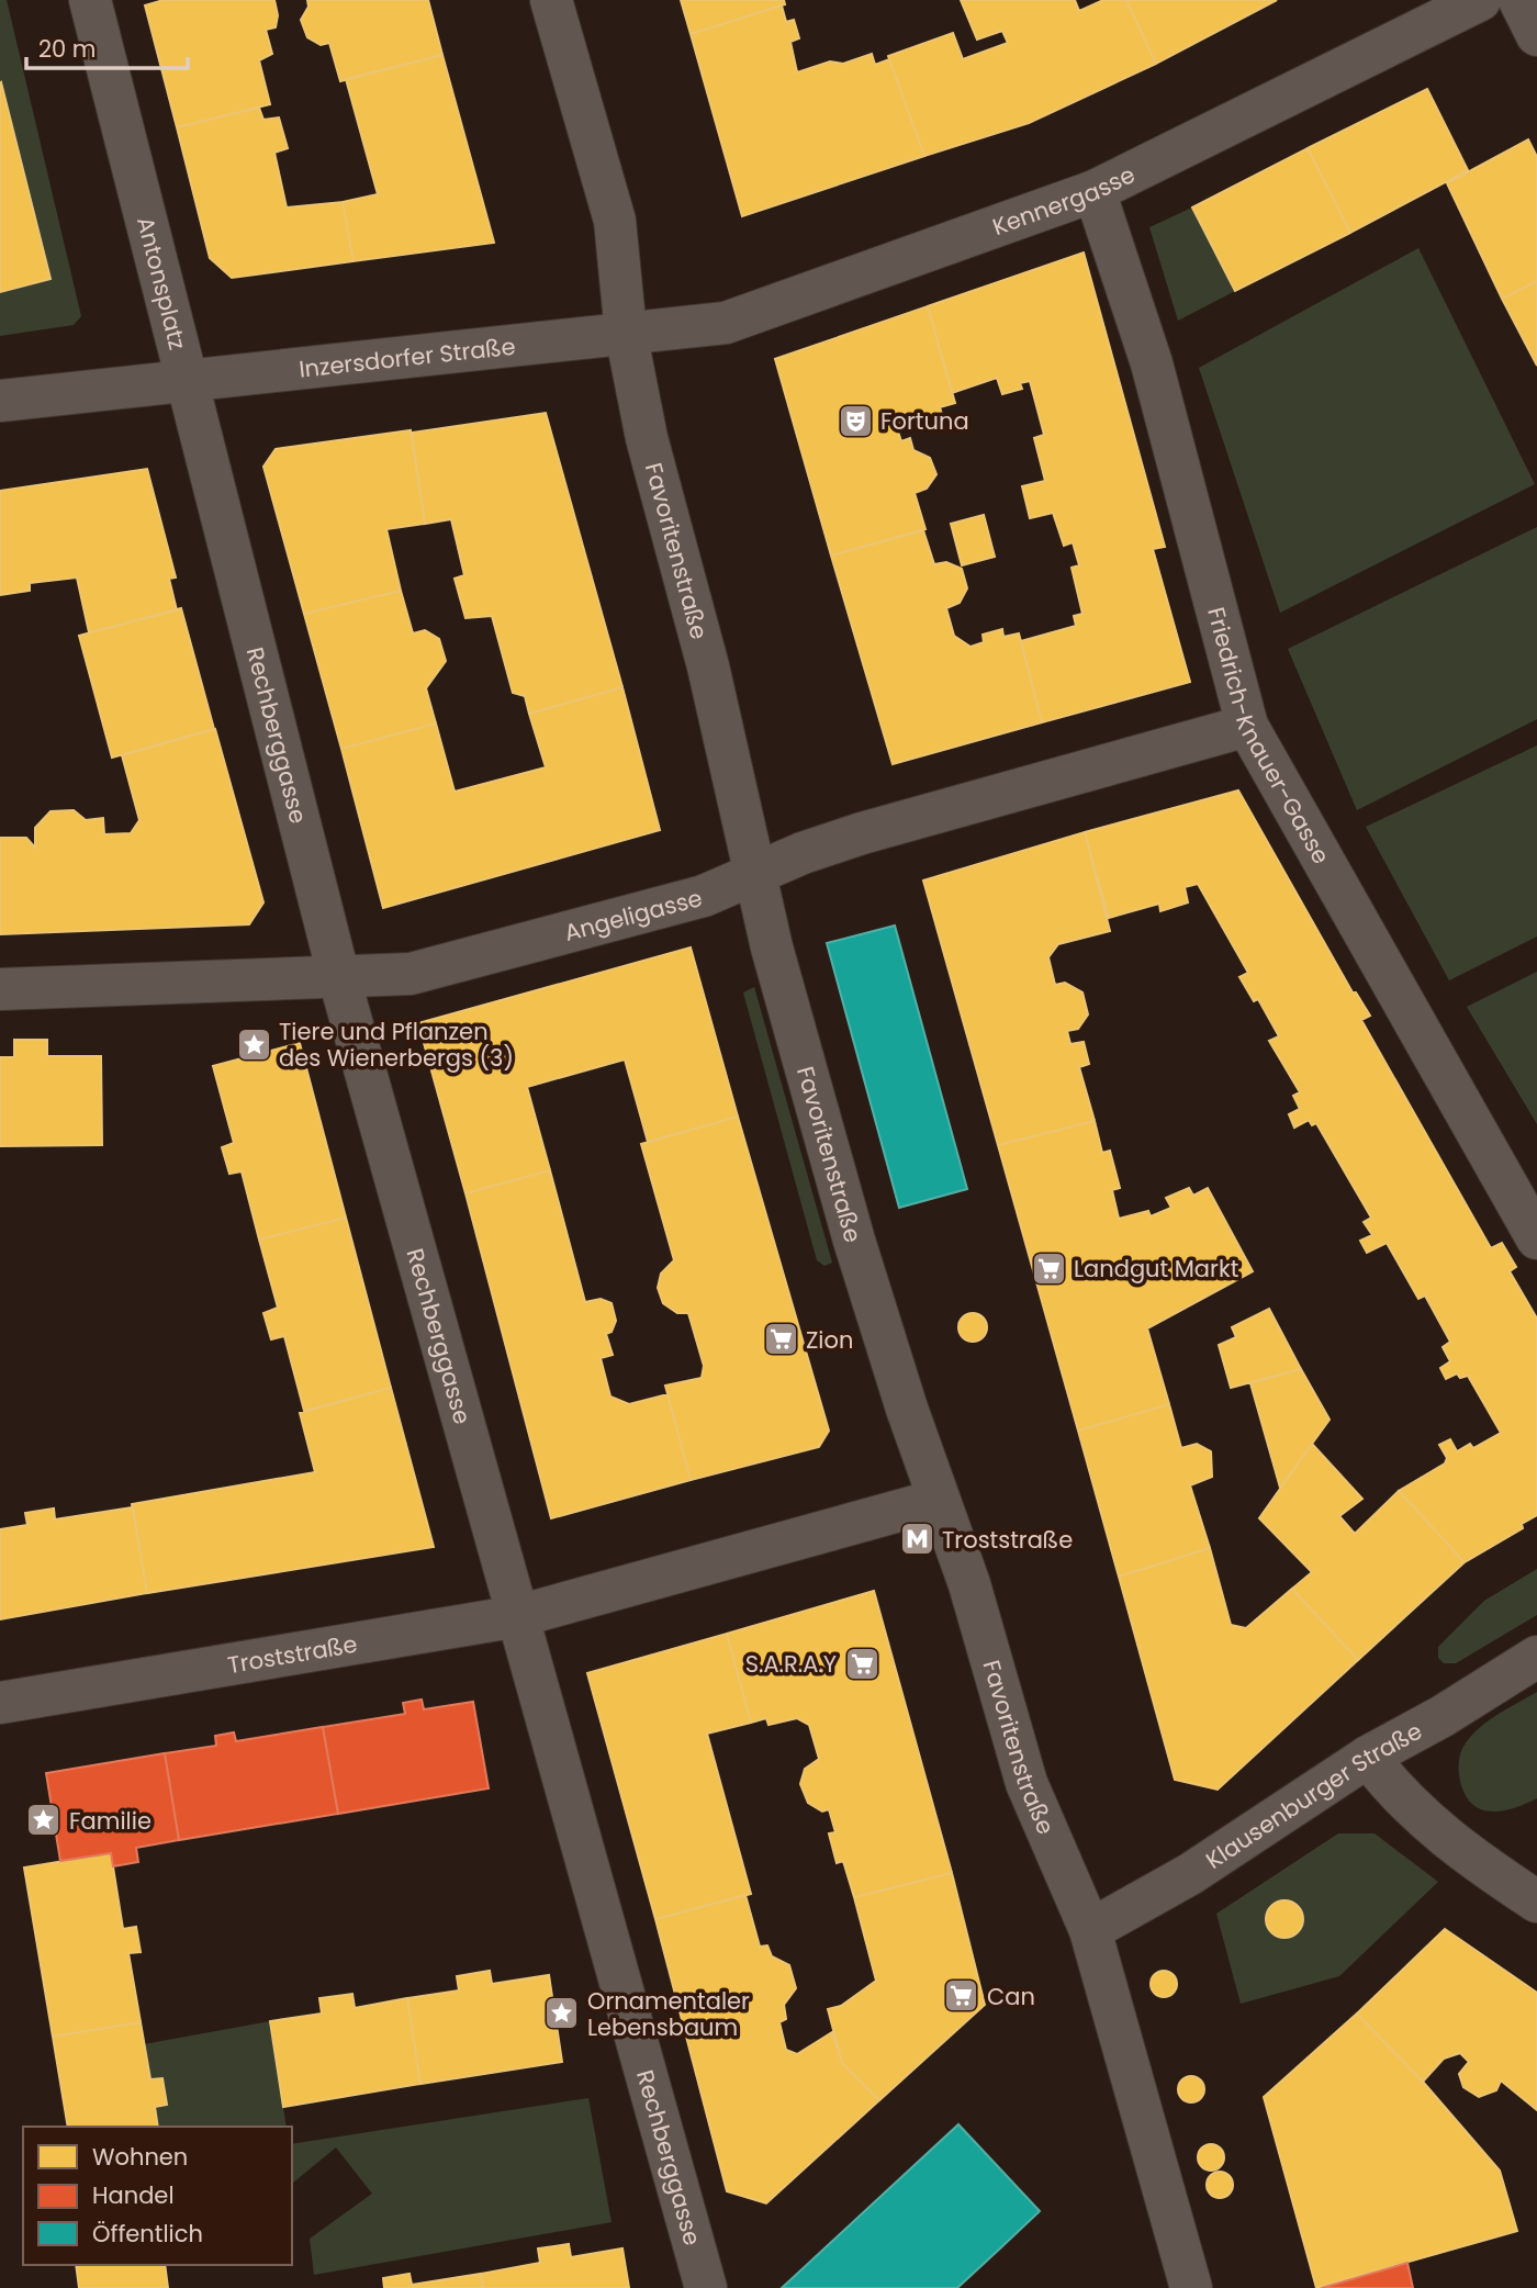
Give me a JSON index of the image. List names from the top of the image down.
{
  "streets": {
    "street": [
      "Kennergasse",
      "Antonsplatz",
      "Inzersdorfer Straße",
      "Favoritenstraße",
      "Friedrich-Knauer-Gasse",
      "Rechberggasse",
      "Angeligasse",
      "Troststraße",
      "Klausenburger Straße"
    ]
  },
  "crossings": [
    ["Kennergasse", "Inzersdorfer Straße"],
    ["Kennergasse", "Favoritenstraße"],
    ["Kennergasse", "Friedrich-Knauer-Gasse"],
    ["Antonsplatz", "Inzersdorfer Straße"],
    ["Antonsplatz", "Rechberggasse"],
    ["Inzersdorfer Straße", "Favoritenstraße"],
    ["Inzersdorfer Straße", "Rechberggasse"],
    ["Favoritenstraße", "Angeligasse"],
    ["Favoritenstraße", "Troststraße"],
    ["Favoritenstraße", "Klausenburger Straße"],
    ["Friedrich-Knauer-Gasse", "Angeligasse"],
    ["Rechberggasse", "Angeligasse"],
    ["Rechberggasse", "Troststraße"]
  ],
  "places": {
    "theatre": ["Fortuna"],
    "place": ["Tiere und Pflanzen des Wienerbergs (3)", "Familie", "Ornamentaler Lebensbaum"],
    "supermarket": [
      "Landgut Markt",
      "Zion",
      "S.A.R.A.Y",
      "Can"
    ],
    "metro station": ["Troststraße"]
  },
  "legend": ["Wohnen", "Handel", "Öffentlich"],
  "scale_bar": "20 m"
}
